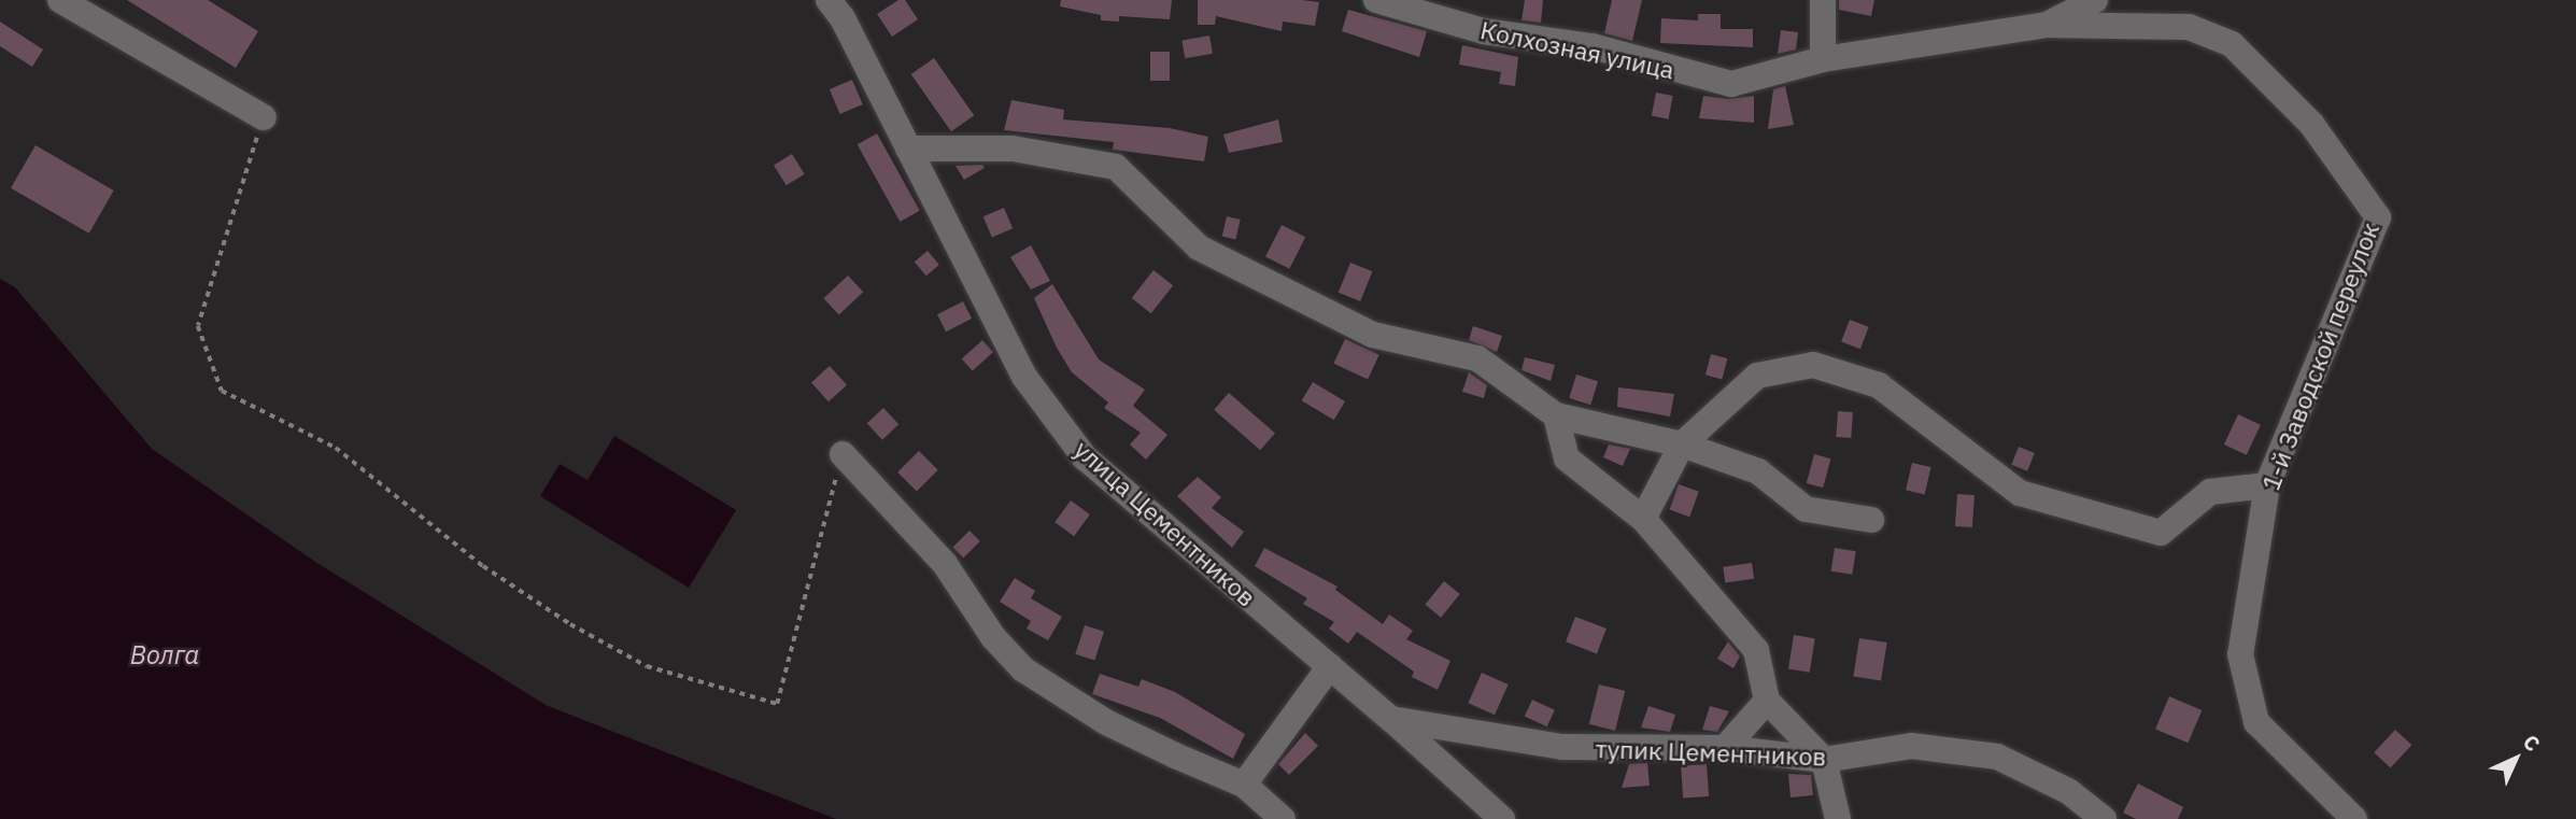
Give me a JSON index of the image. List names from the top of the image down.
{
  "streets": {
    "street": [
      "Колхозная улица",
      "1-й Заводской переулок",
      "улица Цементников",
      "тупик Цементников"
    ]
  },
  "crossings": [
    ["Колхозная улица", "1-й Заводской переулок"],
    ["улица Цементников", "тупик Цементников"]
  ],
  "water": ["Волга"],
  "north": "top right"
}
